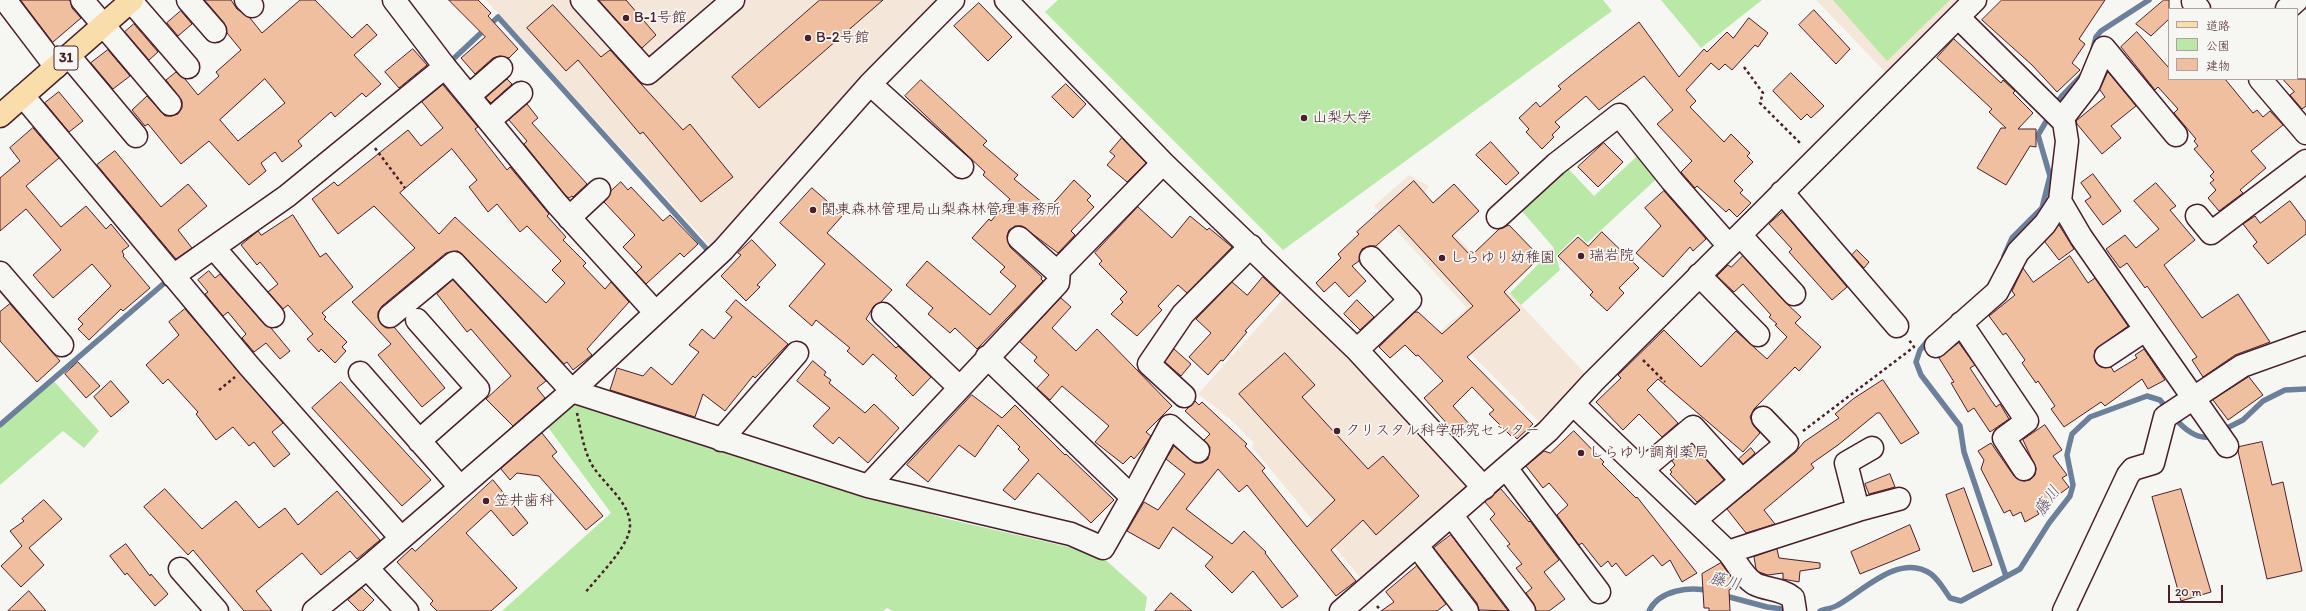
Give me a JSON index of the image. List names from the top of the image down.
{
  "streets": {
    "main road": ["31"]
  },
  "water": ["藤川"],
  "places": [
    "B-1号館",
    "B-2号館",
    "山梨大学",
    "関東森林管理局山梨森林管理事務所",
    "瑞岩院",
    "しらゆり幼稚園",
    "クリスタル科学研究センター",
    "しらゆり調剤薬局",
    "笠井歯科"
  ],
  "legend": ["道路", "公園", "建物"],
  "scale_bar": "20 m"
}
